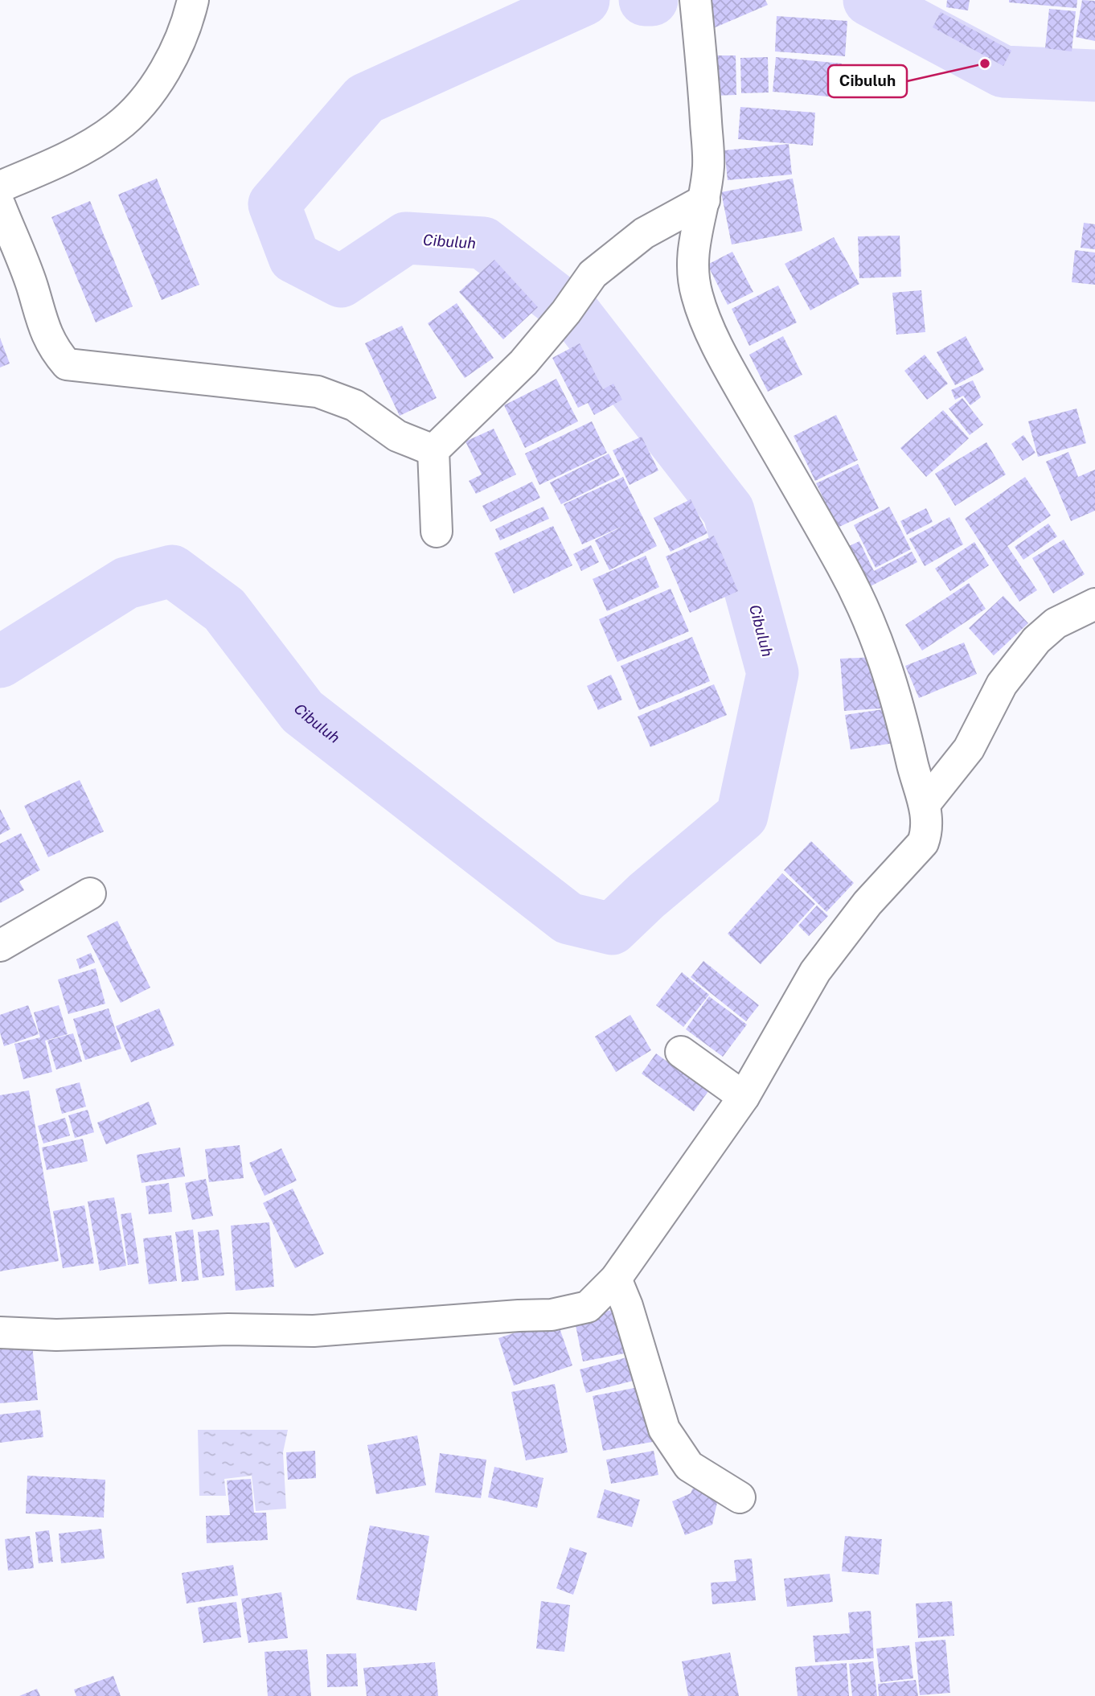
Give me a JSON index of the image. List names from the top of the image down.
{
  "water": ["Cibuluh"],
  "places": ["Cibuluh"]
}
